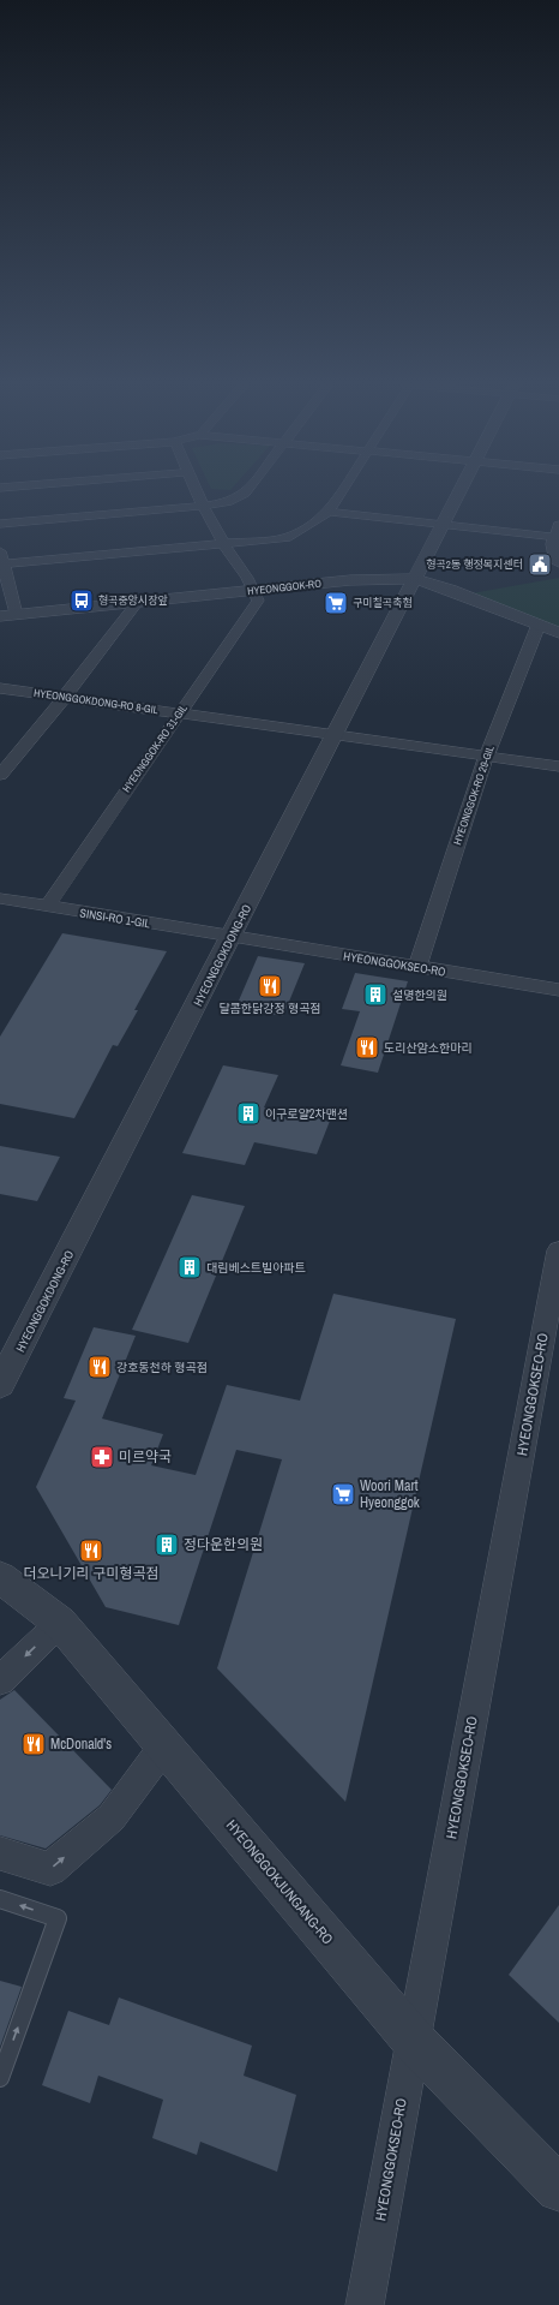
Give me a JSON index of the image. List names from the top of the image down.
{
  "streets": {
    "street": [
      "HYEONGGOK-RO",
      "HYEONGGOKDONG-RO 8-GIL",
      "HYEONGGOK-RO 31-GIL",
      "HYEONGGOK-RO 29-GIL",
      "SINSI-RO 1-GIL",
      "HYEONGGOKDONG-RO",
      "HYEONGGOKSEO-RO",
      "HYEONGGOKJUNGANG-RO"
    ]
  },
  "crossings": [
    ["HYEONGGOK-RO", "HYEONGGOK-RO 31-GIL"],
    ["HYEONGGOK-RO", "HYEONGGOK-RO 29-GIL"],
    ["HYEONGGOK-RO", "HYEONGGOKDONG-RO"],
    ["HYEONGGOKDONG-RO 8-GIL", "HYEONGGOK-RO 31-GIL"],
    ["HYEONGGOKDONG-RO 8-GIL", "HYEONGGOKDONG-RO"],
    ["HYEONGGOK-RO 31-GIL", "SINSI-RO 1-GIL"],
    ["HYEONGGOK-RO 29-GIL", "HYEONGGOKSEO-RO"],
    ["SINSI-RO 1-GIL", "HYEONGGOKDONG-RO"],
    ["SINSI-RO 1-GIL", "HYEONGGOKSEO-RO"],
    ["HYEONGGOKDONG-RO", "HYEONGGOKSEO-RO"],
    ["HYEONGGOKSEO-RO", "HYEONGGOKJUNGANG-RO"]
  ],
  "places": {
    "public building": ["형곡2동 행정복지센터"],
    "bus stop": ["형곡중앙시장앞"],
    "supermarket": ["구미칠곡축협", "Woori Mart Hyeonggok"],
    "restaurant": [
      "달콤한닭강정 형곡점",
      "도리산암소한마리",
      "강호동천하 형곡점",
      "더오니기리 구미형곡점",
      "McDonald's"
    ],
    "building": [
      "설명한의원",
      "이구로얄2차맨션",
      "대림베스트빌아파트",
      "정다운한의원"
    ],
    "pharmacy": ["미르약국"]
  }
}
